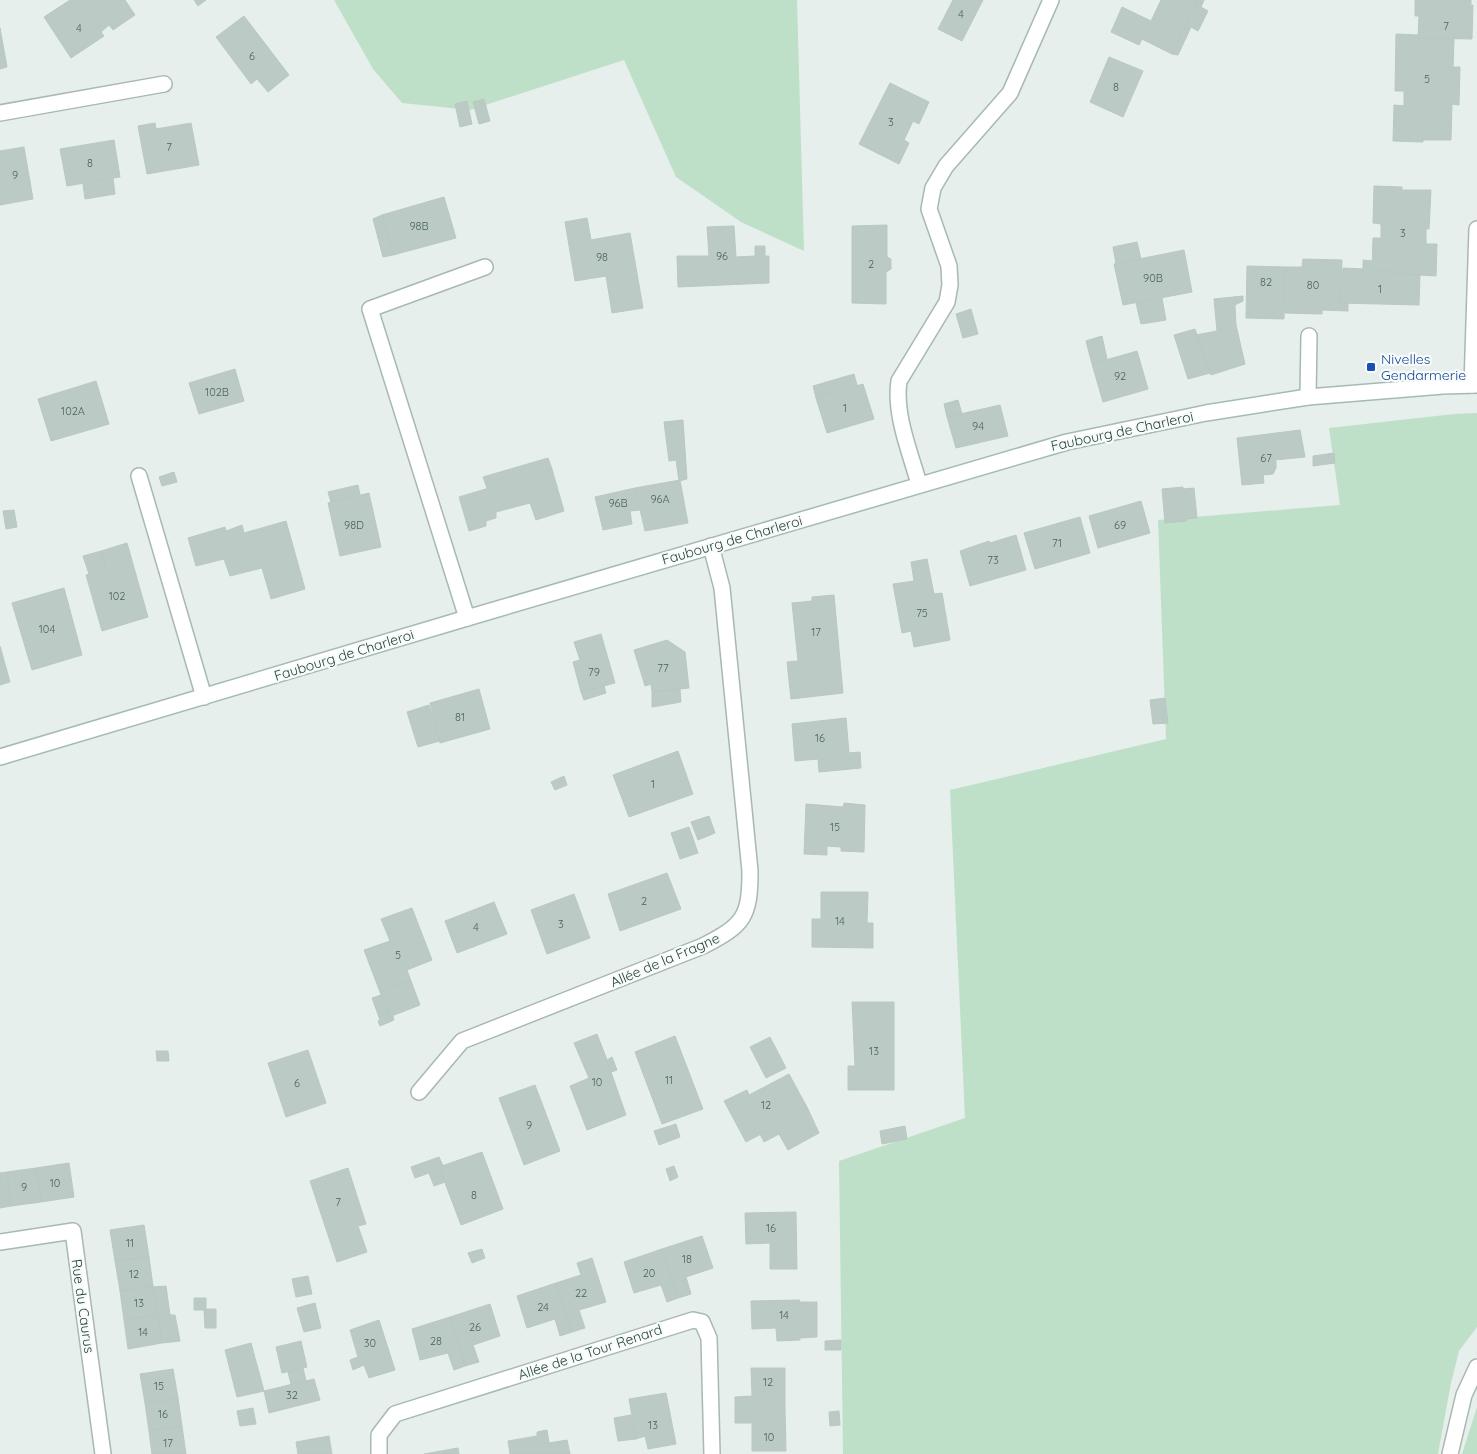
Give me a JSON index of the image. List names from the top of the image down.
{
  "streets": {
    "street": [
      "Faubourg de Charleroi",
      "Allée de la Fragne",
      "Rue du Caurus",
      "Allée de la Tour Renard"
    ]
  },
  "crossings": [
    ["Faubourg de Charleroi", "Allée de la Fragne"]
  ],
  "places": {
    "transit": ["Nivelles Gendarmerie"]
  },
  "house_numbers": [
    "4",
    "7",
    "4",
    "6",
    "5",
    "8",
    "3",
    "7",
    "8",
    "9",
    "98B",
    "3",
    "96",
    "98",
    "2",
    "90B",
    "82",
    "80",
    "1",
    "92",
    "102B",
    "1",
    "102A",
    "94",
    "67",
    "96A",
    "96B",
    "98D",
    "69",
    "71",
    "73",
    "102",
    "75",
    "104",
    "17",
    "77",
    "79",
    "81",
    "16",
    "1",
    "15",
    "2",
    "14",
    "3",
    "4",
    "5",
    "13",
    "11",
    "10",
    "6",
    "12",
    "9",
    "10",
    "9",
    "8",
    "7",
    "16",
    "11",
    "18",
    "20",
    "12",
    "22",
    "13",
    "24",
    "14",
    "26",
    "14",
    "28",
    "30",
    "12",
    "15",
    "32",
    "16",
    "13",
    "10",
    "17"
  ]
}
